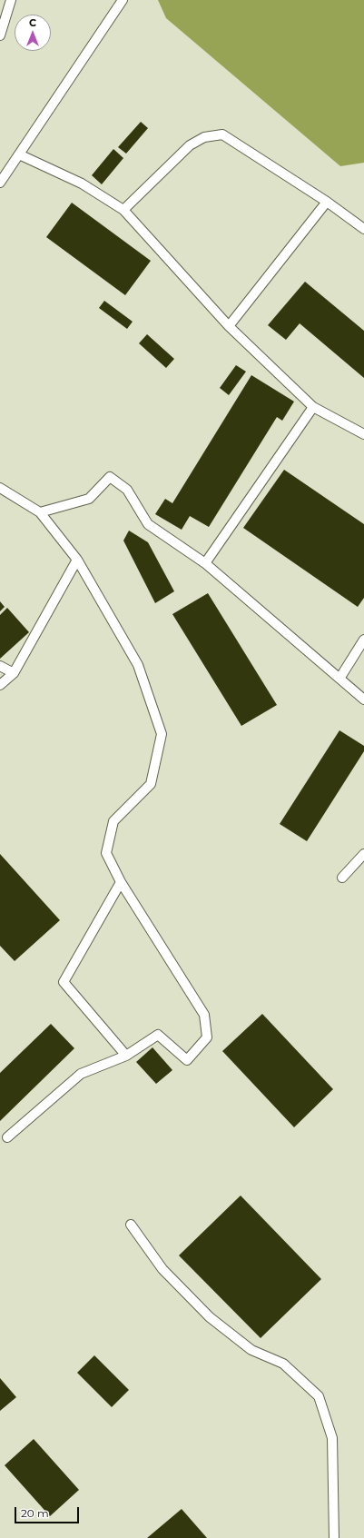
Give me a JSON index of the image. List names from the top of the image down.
{
  "scale_bar": "20 m",
  "north": "top"
}
